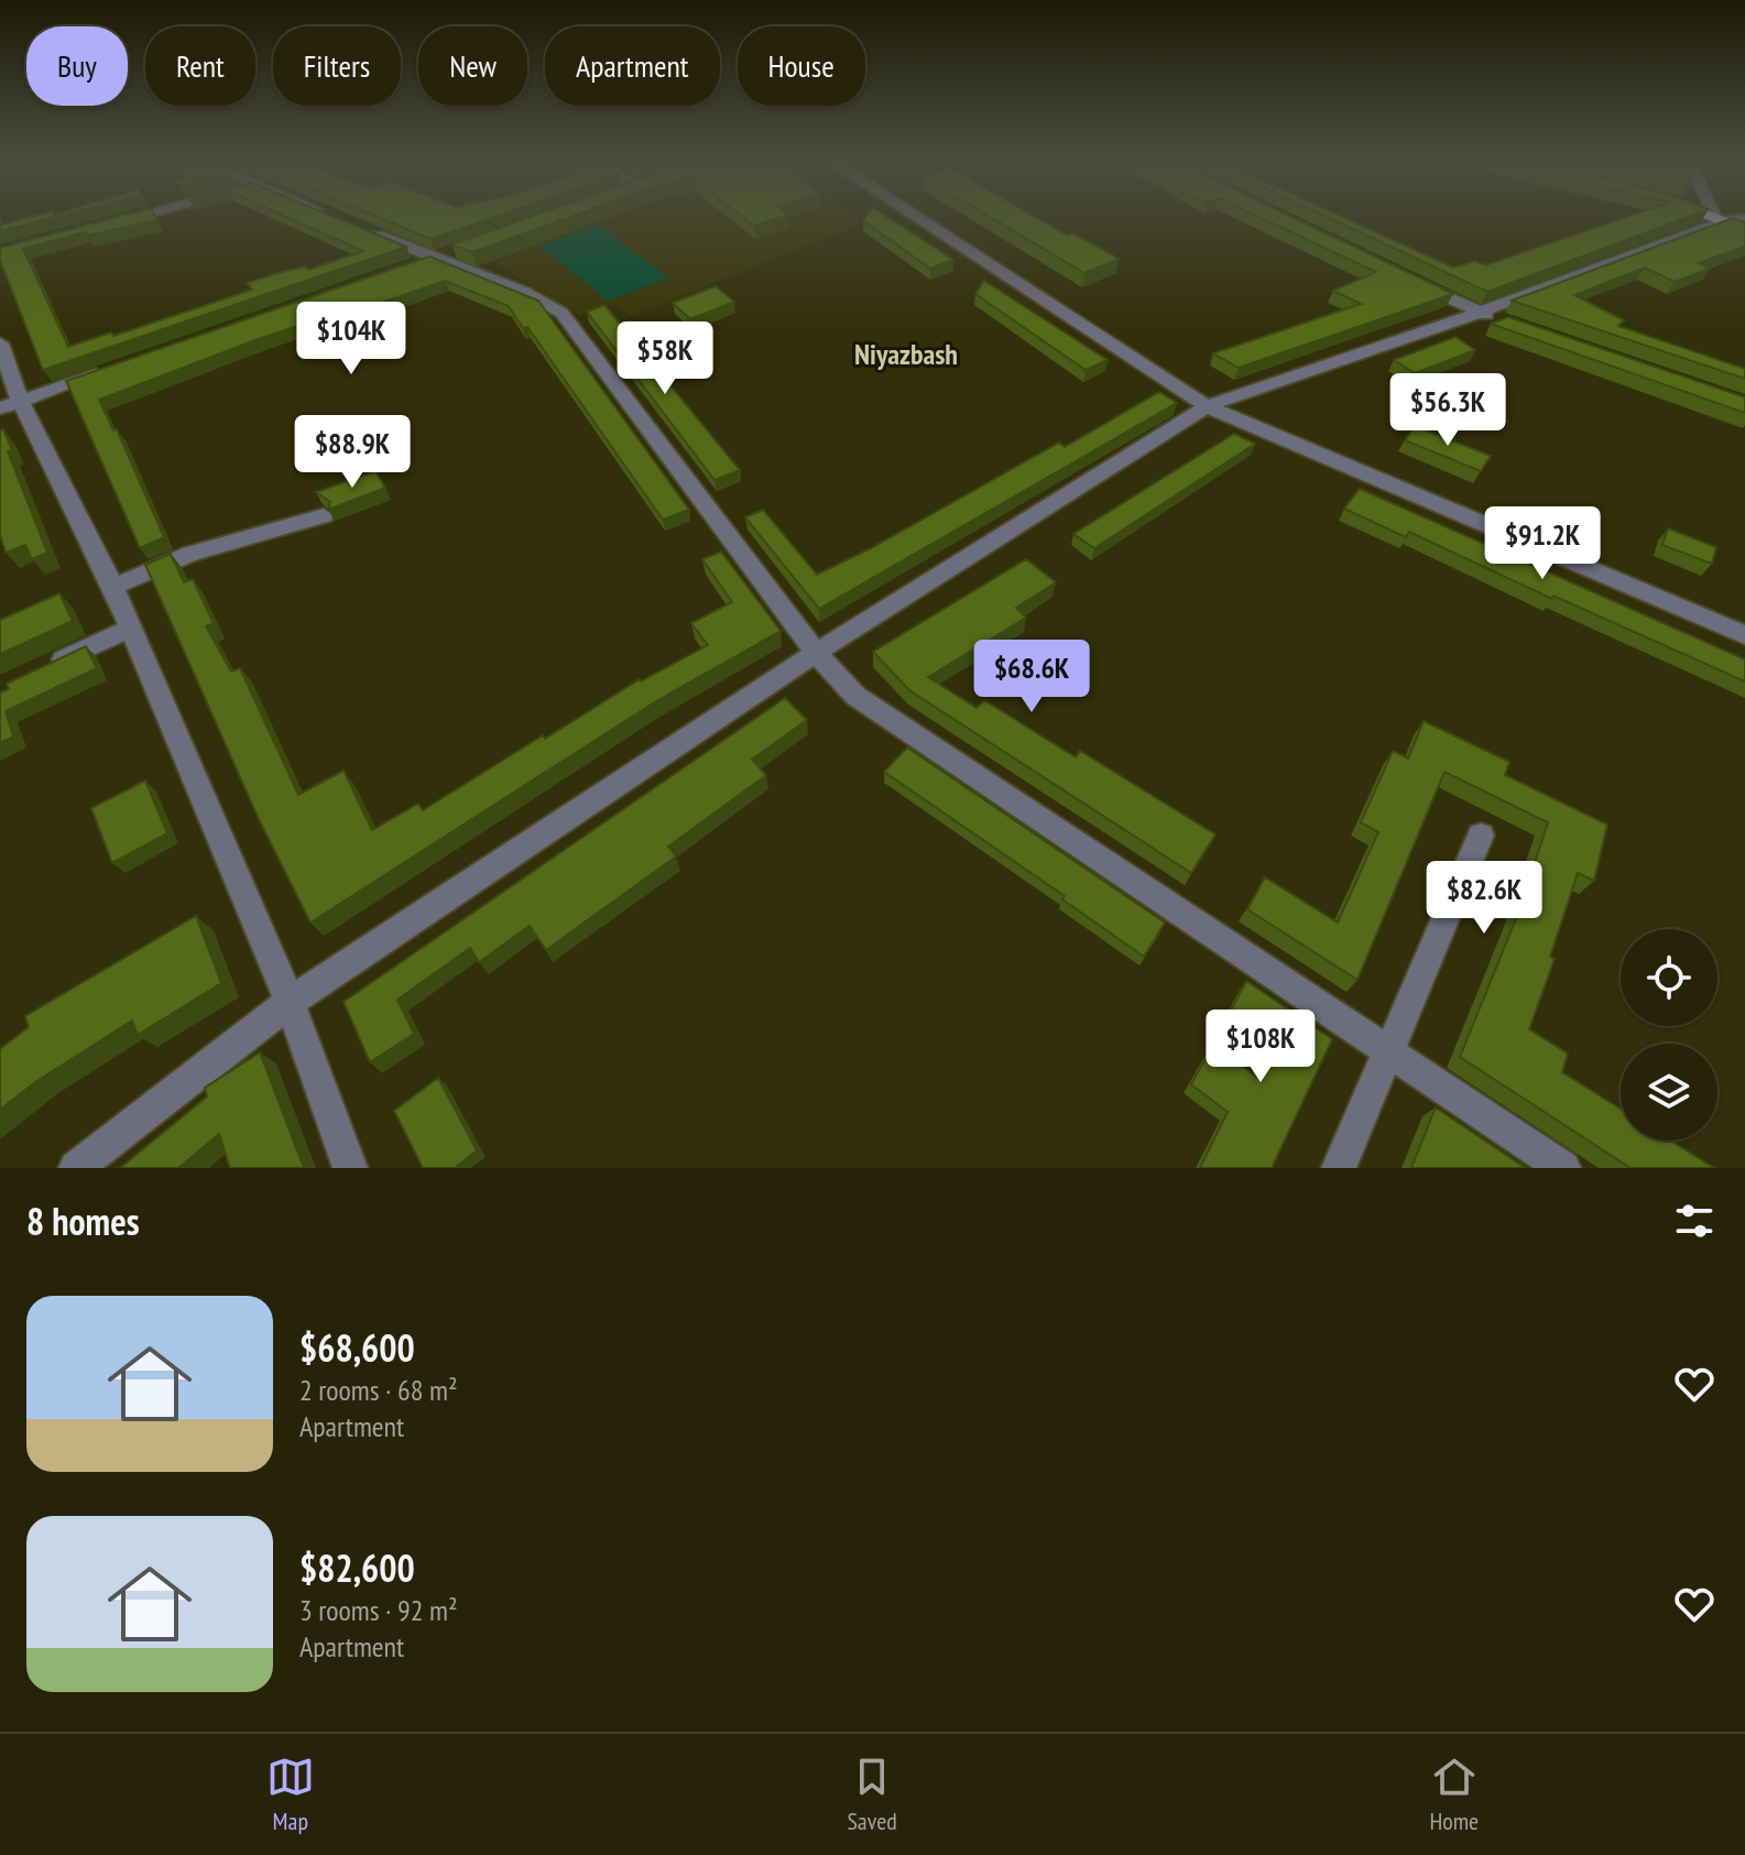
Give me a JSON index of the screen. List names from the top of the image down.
{
  "districts": ["Niyazbash"],
  "page": {
    "chip": [
      "Buy",
      "Rent",
      "Filters",
      "New",
      "Apartment",
      "House"
    ],
    "price": [
      "$104K",
      "$58K",
      "$56.3K",
      "$88.9K",
      "$91.2K",
      "$68.6K",
      "$82.6K",
      "$108K"
    ],
    "heading": "8 homes",
    "list": [
      {
        "name": "$68,600",
        "note": "2 rooms · 68 m² · Apartment"
      },
      {
        "name": "$82,600",
        "note": "3 rooms · 92 m² · Apartment"
      }
    ],
    "tabs": ["Map", "Saved", "Home"]
  }
}
